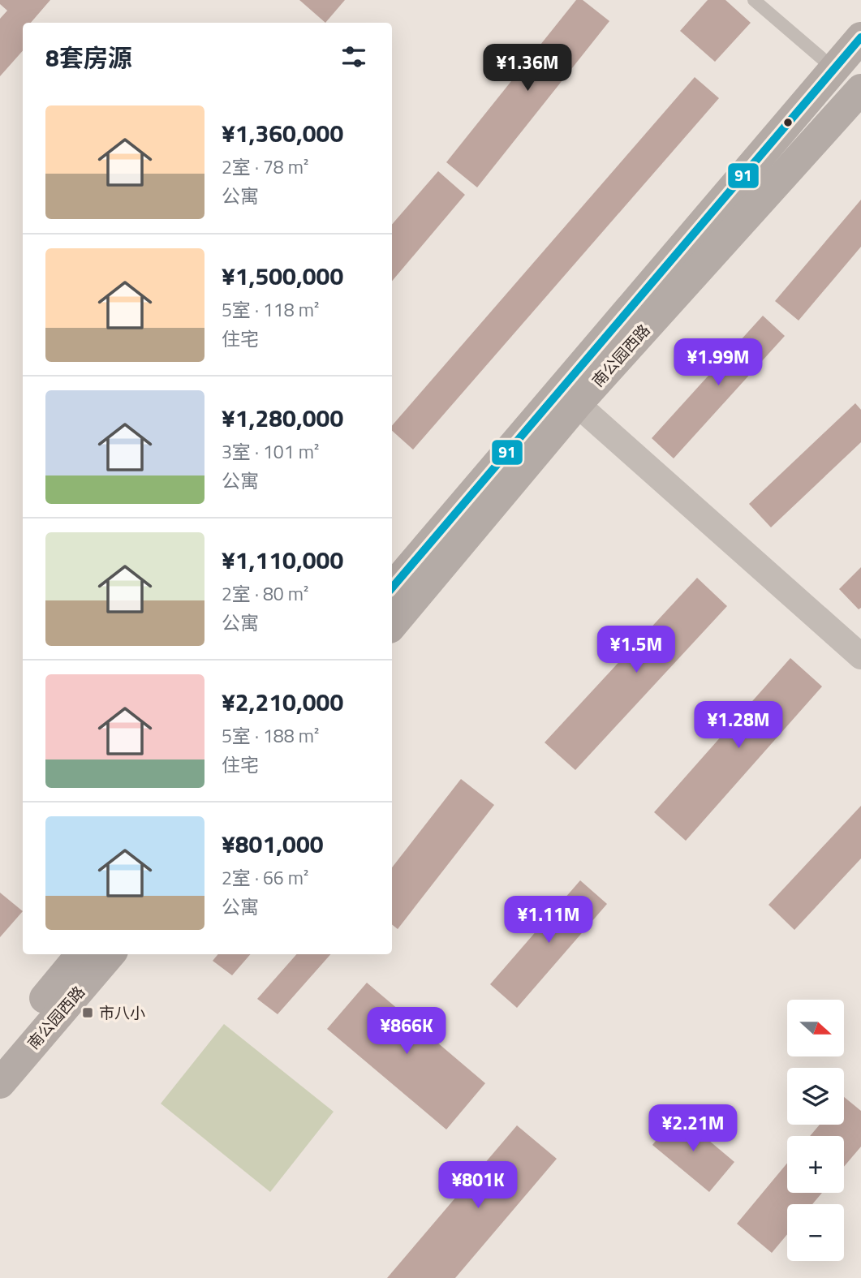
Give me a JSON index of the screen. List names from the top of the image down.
{
  "streets": {
    "main road": ["南公园西路"]
  },
  "places": {
    "transit": ["市八小"]
  },
  "lines": ["transit line 91"],
  "north": "right",
  "page": {
    "heading": "8套房源",
    "price": [
      "¥1.36M",
      "¥1.99M",
      "¥1.5M",
      "¥1.28M",
      "¥1.11M",
      "¥866K",
      "¥2.21M",
      "¥801K"
    ],
    "list": [
      {
        "name": "¥1,360,000",
        "note": "2室 · 78 m² · 公寓"
      },
      {
        "name": "¥1,500,000",
        "note": "5室 · 118 m² · 住宅"
      },
      {
        "name": "¥1,280,000",
        "note": "3室 · 101 m² · 公寓"
      },
      {
        "name": "¥1,110,000",
        "note": "2室 · 80 m² · 公寓"
      },
      {
        "name": "¥2,210,000",
        "note": "5室 · 188 m² · 住宅"
      },
      {
        "name": "¥801,000",
        "note": "2室 · 66 m² · 公寓"
      }
    ],
    "map_buttons": ["+", "−"]
  }
}
